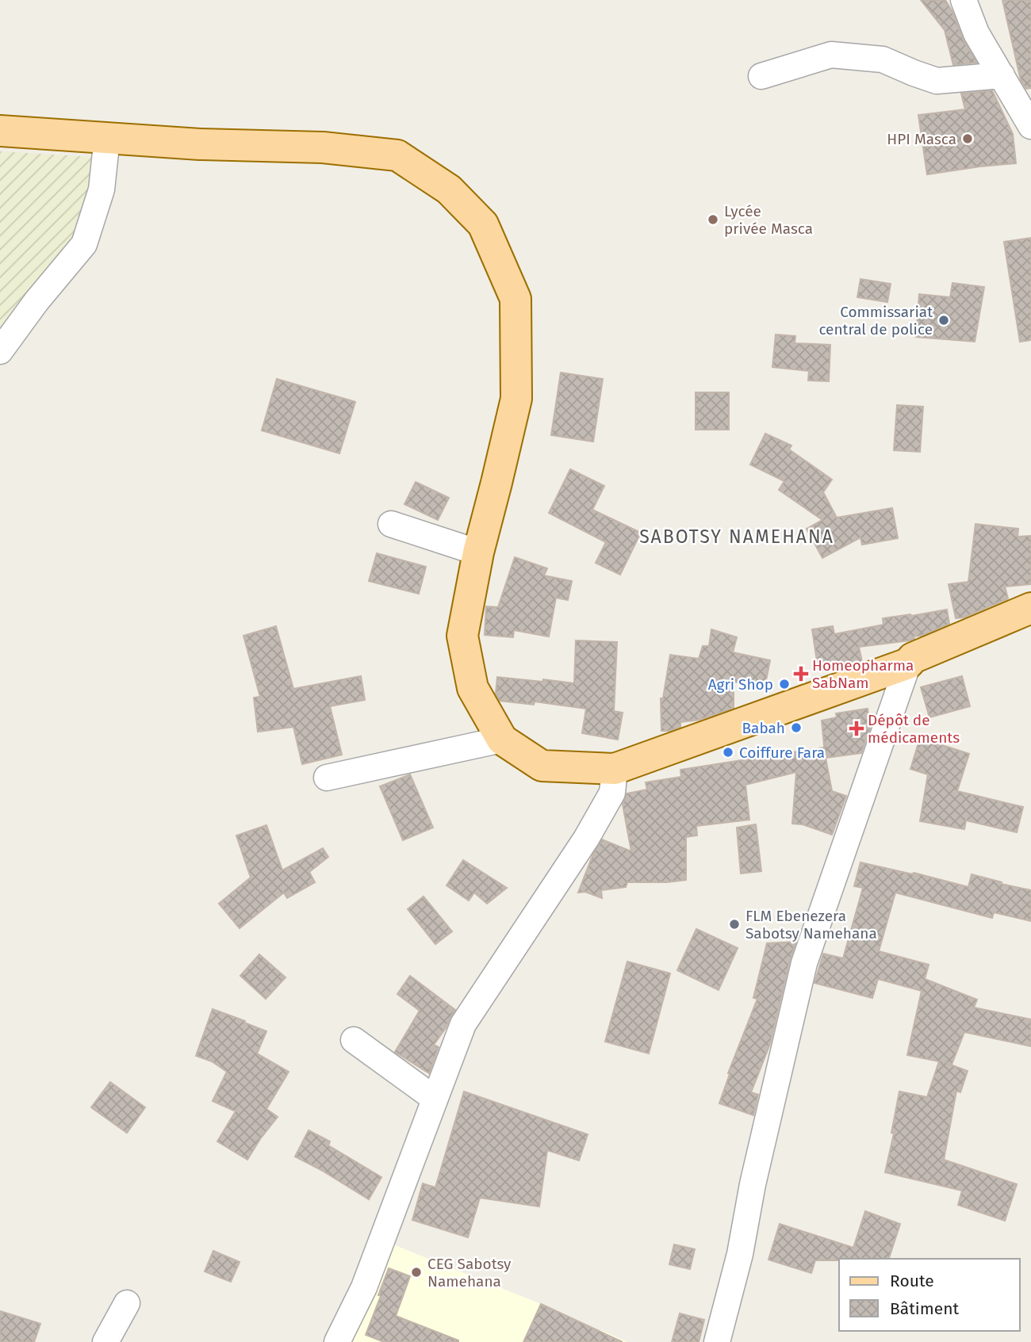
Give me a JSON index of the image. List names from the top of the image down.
{
  "districts": ["SABOTSY NAMEHANA"],
  "places": {
    "other": [
      "HPI Masca",
      "Lycée privée Masca",
      "Commissariat central de police",
      "Agri Shop",
      "Babah",
      "Coiffure Fara",
      "FLM Ebenezera Sabotsy Namehana",
      "CEG Sabotsy Namehana"
    ],
    "health": ["Homeopharma SabNam", "Dépôt de médicaments"]
  },
  "legend": ["Route", "Bâtiment"]
}
